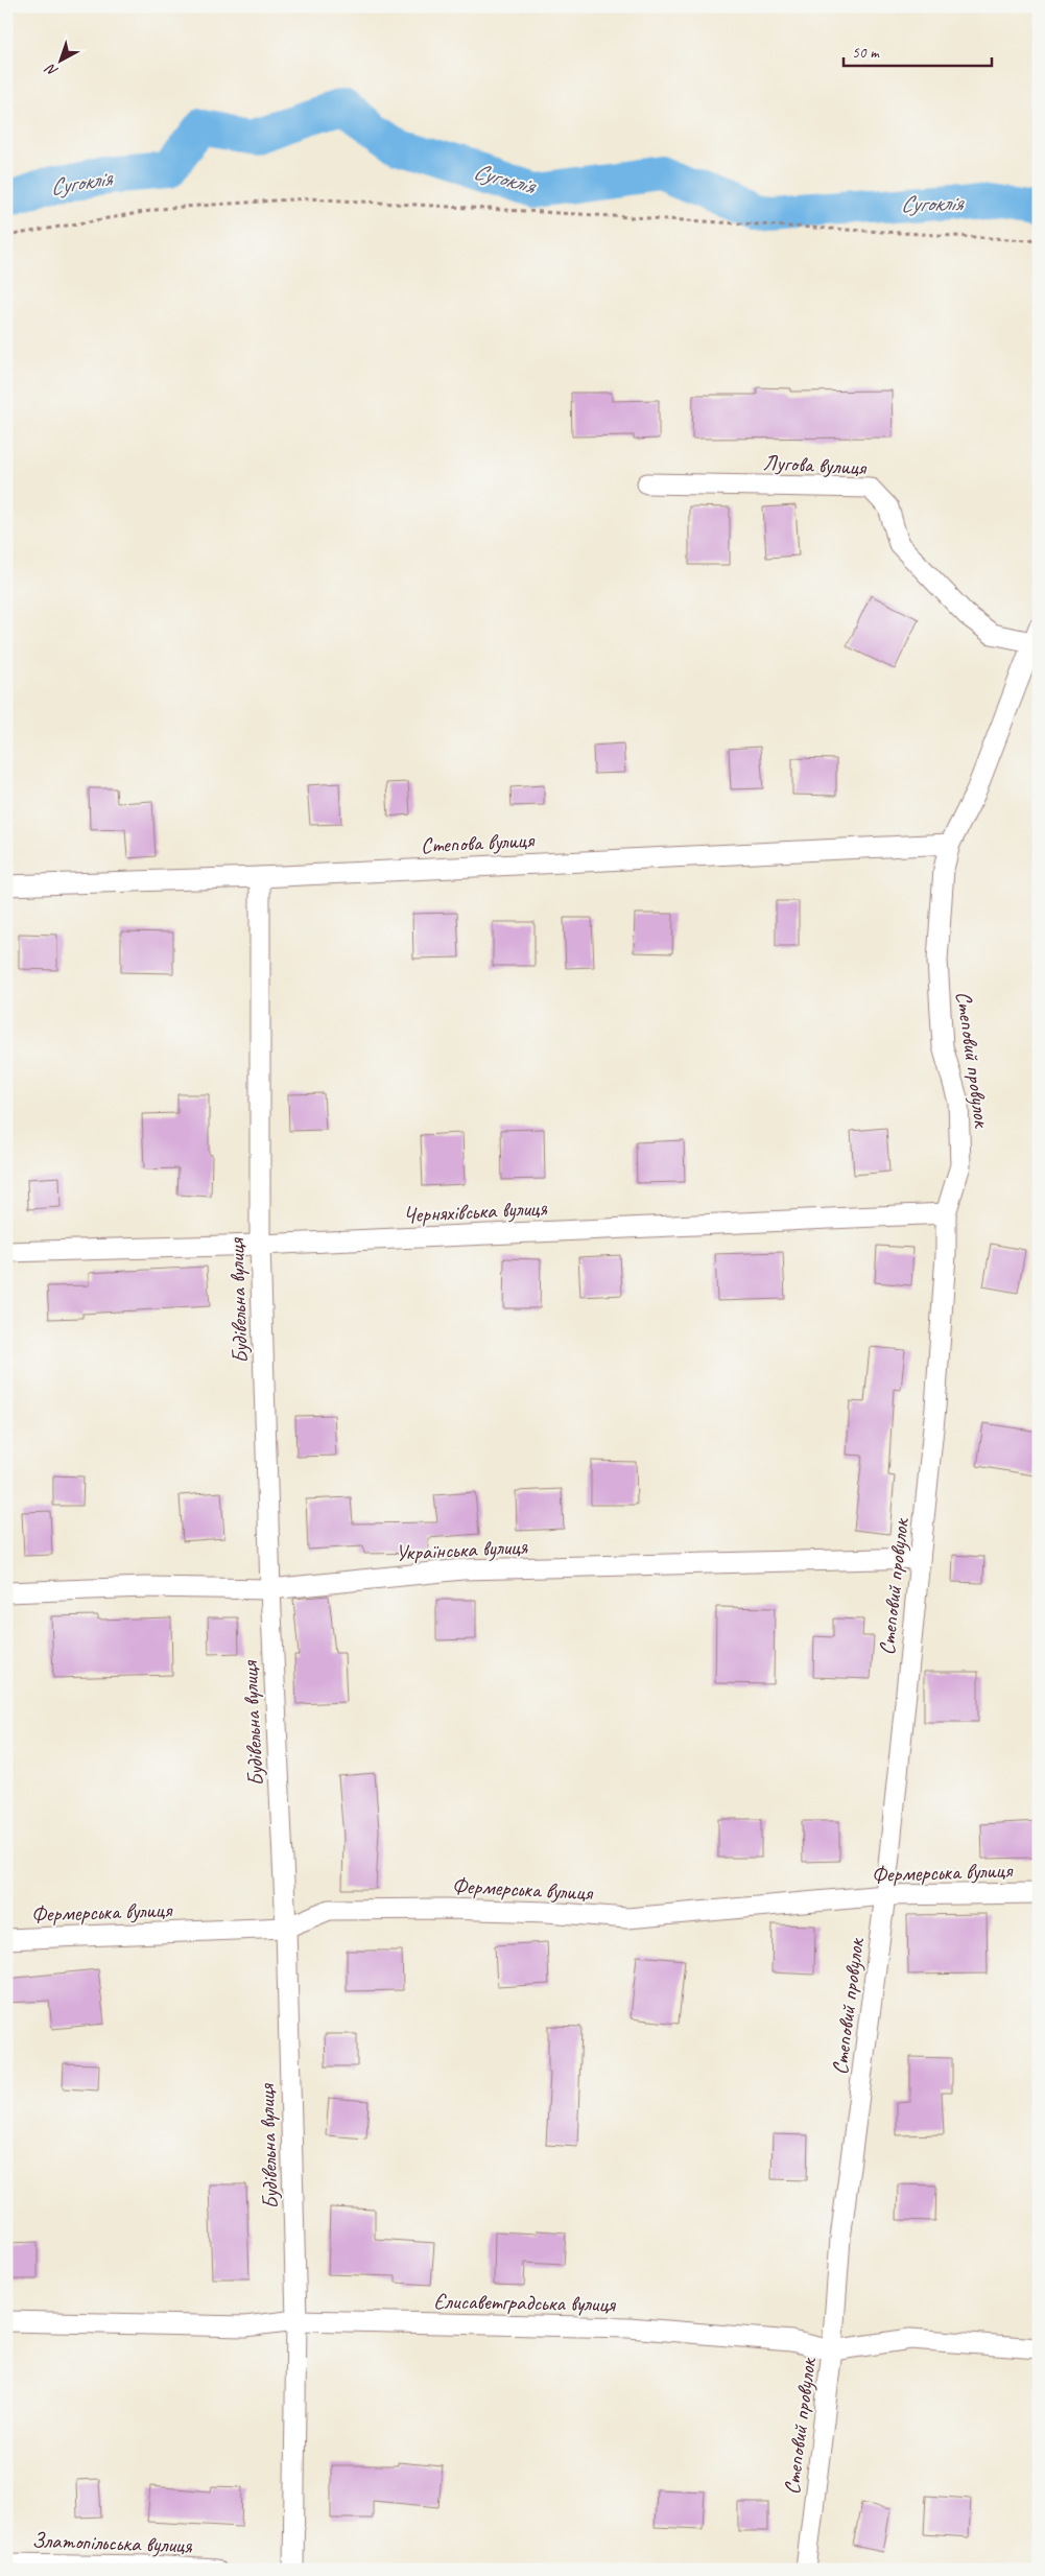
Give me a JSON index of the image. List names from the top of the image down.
{
  "streets": {
    "street": [
      "Лугова вулиця",
      "Степова вулиця",
      "Степовий провулок",
      "Черняхівська вулиця",
      "Будівельна вулиця",
      "Українська вулиця",
      "Фермерська вулиця",
      "Єлисаветградська вулиця",
      "Златопільська вулиця"
    ]
  },
  "crossings": [
    ["Лугова вулиця", "Степовий провулок"],
    ["Степова вулиця", "Степовий провулок"],
    ["Степова вулиця", "Будівельна вулиця"],
    ["Степовий провулок", "Черняхівська вулиця"],
    ["Степовий провулок", "Українська вулиця"],
    ["Степовий провулок", "Фермерська вулиця"],
    ["Степовий провулок", "Єлисаветградська вулиця"],
    ["Черняхівська вулиця", "Будівельна вулиця"],
    ["Будівельна вулиця", "Українська вулиця"],
    ["Будівельна вулиця", "Фермерська вулиця"],
    ["Будівельна вулиця", "Єлисаветградська вулиця"]
  ],
  "water": ["Сугоклія"],
  "scale_bar": "50 m",
  "north": "bottom left"
}
